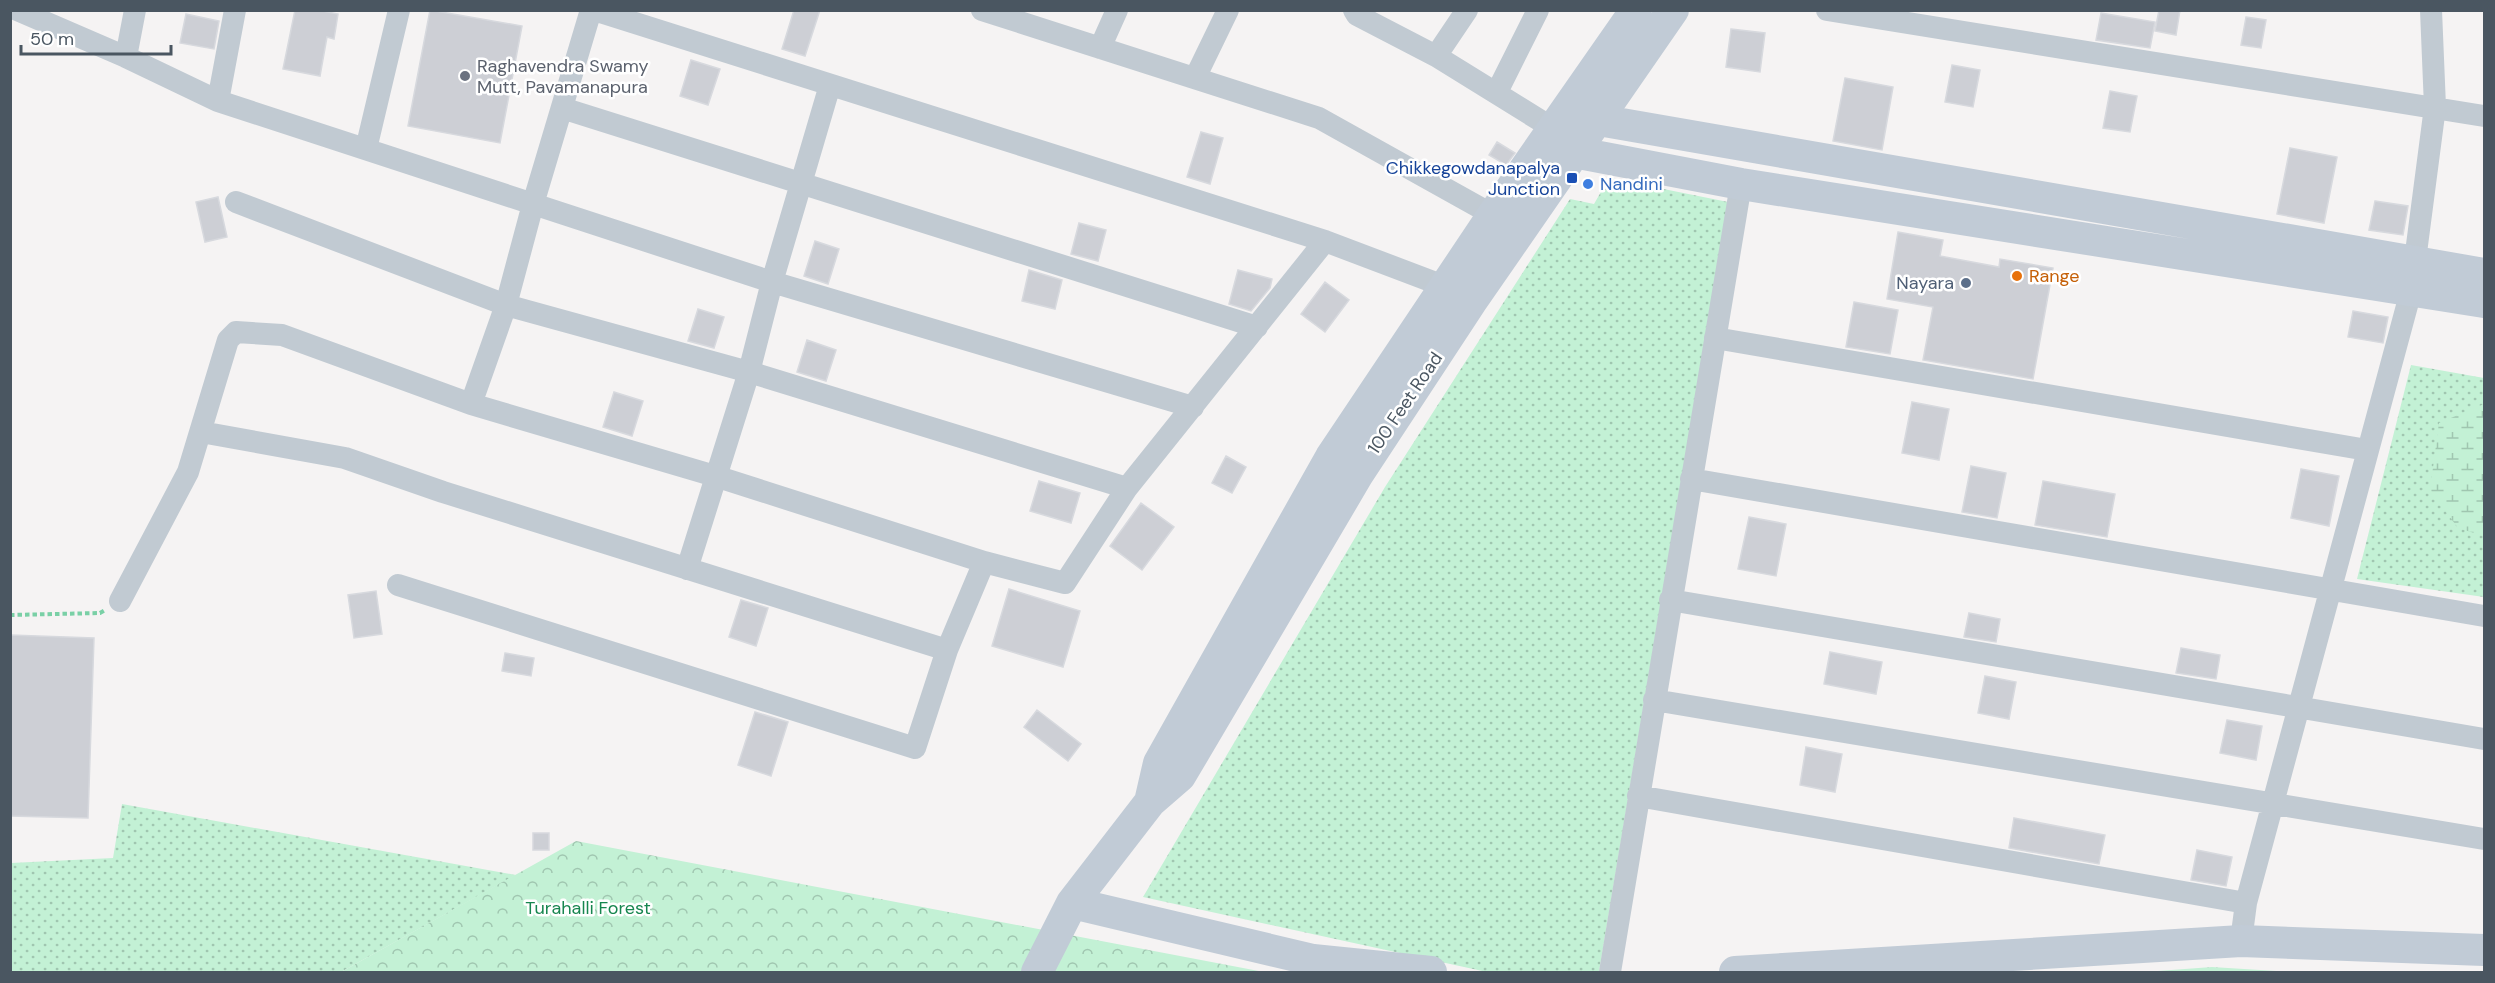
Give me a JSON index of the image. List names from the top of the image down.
{
  "streets": {
    "main road": ["100 Feet Road"]
  },
  "parks": ["Turahalli Forest"],
  "places": {
    "other": [
      "Raghavendra Swamy Mutt, Pavamanapura",
      "Nandini",
      "Range",
      "Nayara"
    ],
    "transit": ["Chikkegowdanapalya Junction"]
  },
  "scale_bar": "50 m"
}
